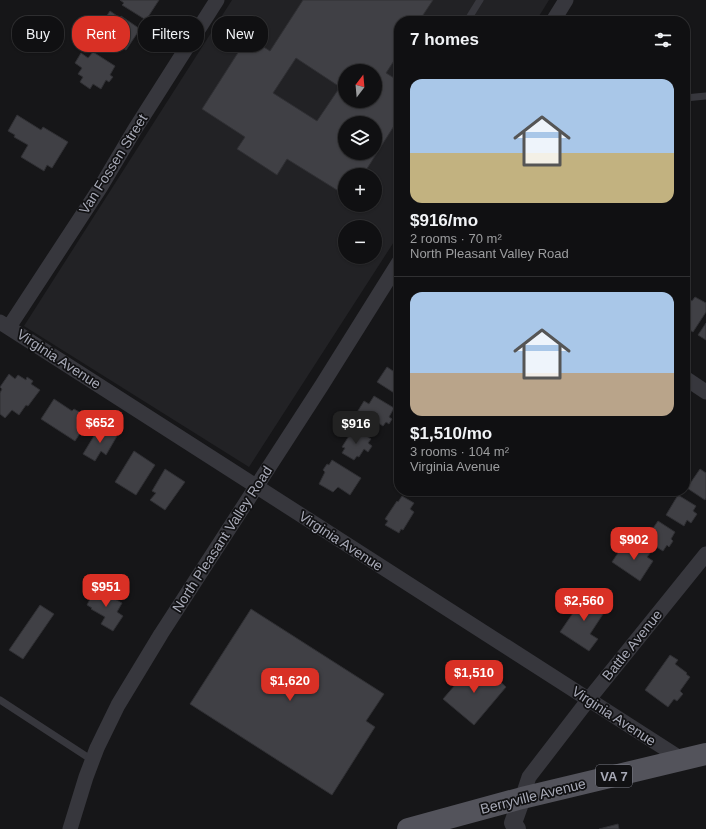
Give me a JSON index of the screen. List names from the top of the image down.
{
  "streets": {
    "main road": ["VA 7", "Berryville Avenue"],
    "street": [
      "Van Fossen Street",
      "Virginia Avenue",
      "North Pleasant Valley Road",
      "Battle Avenue"
    ]
  },
  "crossings": [
    ["Van Fossen Street", "Virginia Avenue"],
    ["Virginia Avenue", "North Pleasant Valley Road"],
    ["Virginia Avenue", "Battle Avenue"],
    ["Virginia Avenue", "Berryville Avenue"],
    ["Battle Avenue", "Berryville Avenue"]
  ],
  "north": "top",
  "page": {
    "chip": [
      "Buy",
      "Rent",
      "Filters",
      "New"
    ],
    "heading": "7 homes",
    "map_buttons": ["+", "−"],
    "list": [
      {
        "name": "$916/mo",
        "note": "2 rooms · 70 m² · North Pleasant Valley Road"
      },
      {
        "name": "$1,510/mo",
        "note": "3 rooms · 104 m² · Virginia Avenue"
      }
    ],
    "price": [
      "$652",
      "$916",
      "$902",
      "$951",
      "$2,560",
      "$1,510",
      "$1,620"
    ]
  }
}
